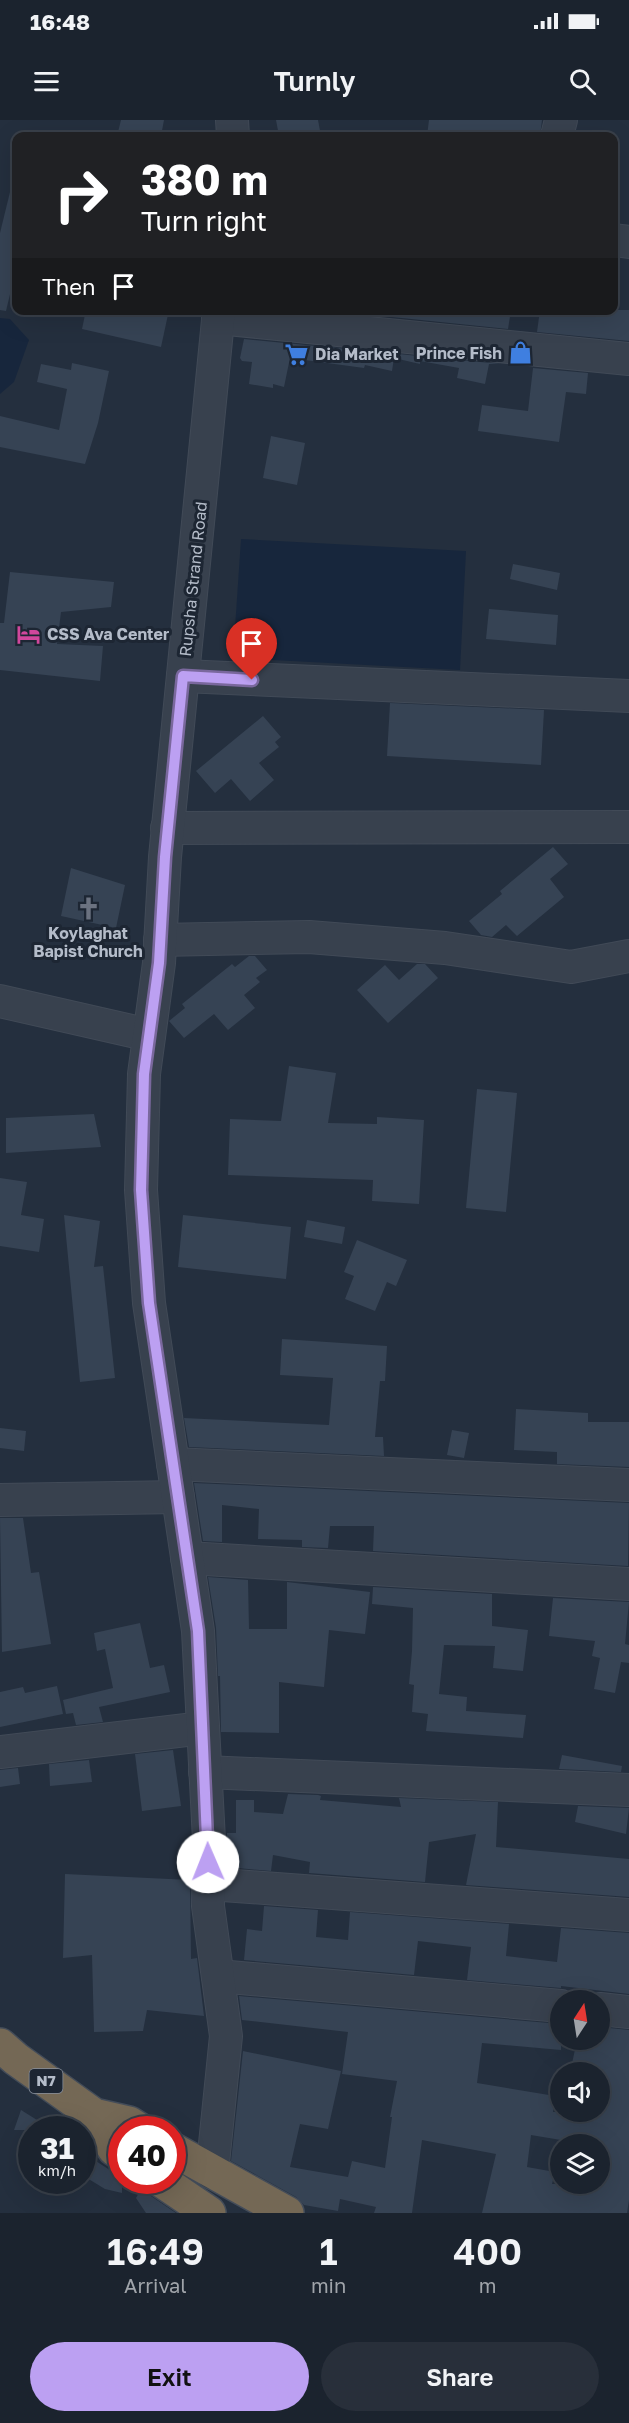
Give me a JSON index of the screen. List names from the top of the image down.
{
  "streets": {
    "highway": ["N7"],
    "street": ["Rupsha Strand Road"]
  },
  "places": {
    "shop": ["Prince Fish"],
    "supermarket": ["Dia Market"],
    "hotel": ["CSS Ava Center"],
    "church": ["Koylaghat Bapist Church"]
  },
  "north": "top",
  "page": {
    "status": "16:48",
    "header": "Turnly",
    "turn": ["380 m", "Turn right"],
    "then": "Then",
    "speed": "31 km/h",
    "limit": "40",
    "eta": [
      "16:49",
      "Arrival",
      "1",
      "min",
      "400",
      "m"
    ],
    "buttons": ["Exit", "Share"]
  }
}
